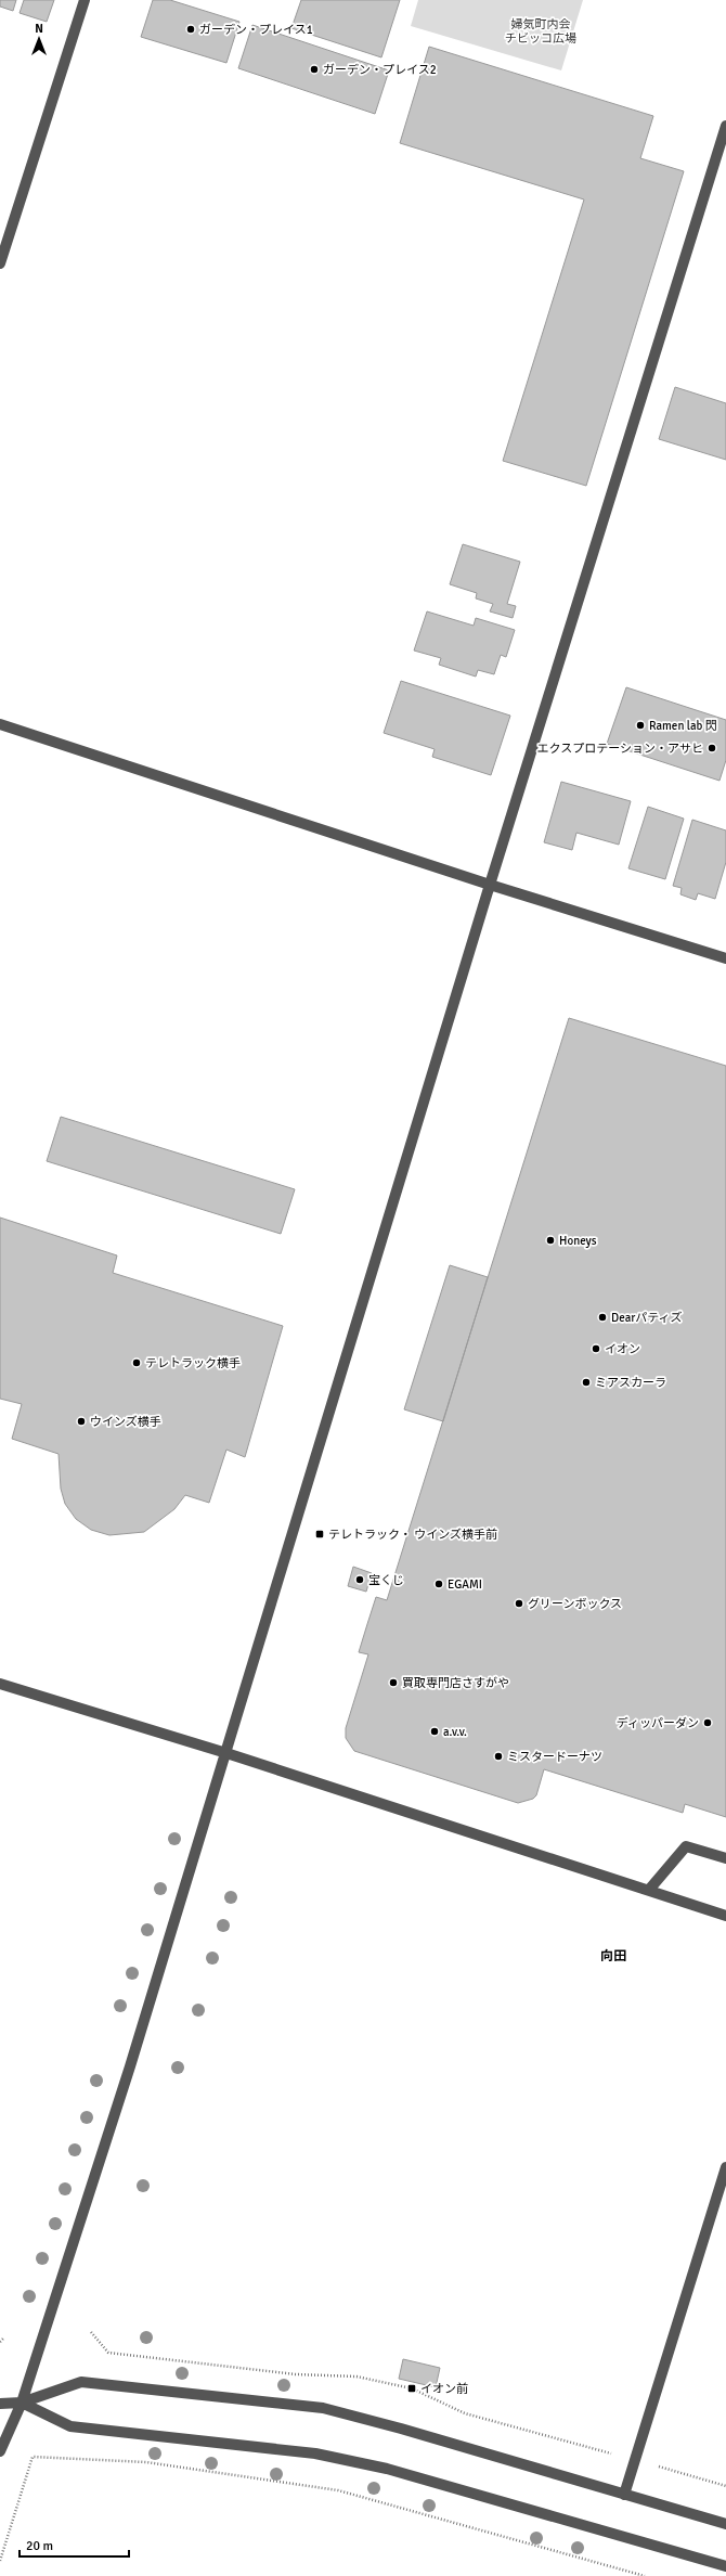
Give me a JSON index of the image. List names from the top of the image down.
{
  "districts": ["向田"],
  "parks": ["婦気町内会 チビッコ広場"],
  "places": {
    "other": [
      "ガーデン・プレイス1",
      "ガーデン・プレイス2",
      "Ramen lab 閃",
      "エクスプロテーション・アサヒ",
      "Honeys",
      "Dearパティズ",
      "イオン",
      "テレトラック横手",
      "ミアスカーラ",
      "ウインズ横手",
      "宝くじ",
      "EGAMI",
      "グリーンボックス",
      "買取専門店さすがや",
      "ディッパーダン",
      "a.v.v.",
      "ミスタードーナツ"
    ],
    "transit": ["テレトラック・ ウインズ横手前", "イオン前"]
  },
  "scale_bar": "20 m",
  "north": "top"
}
